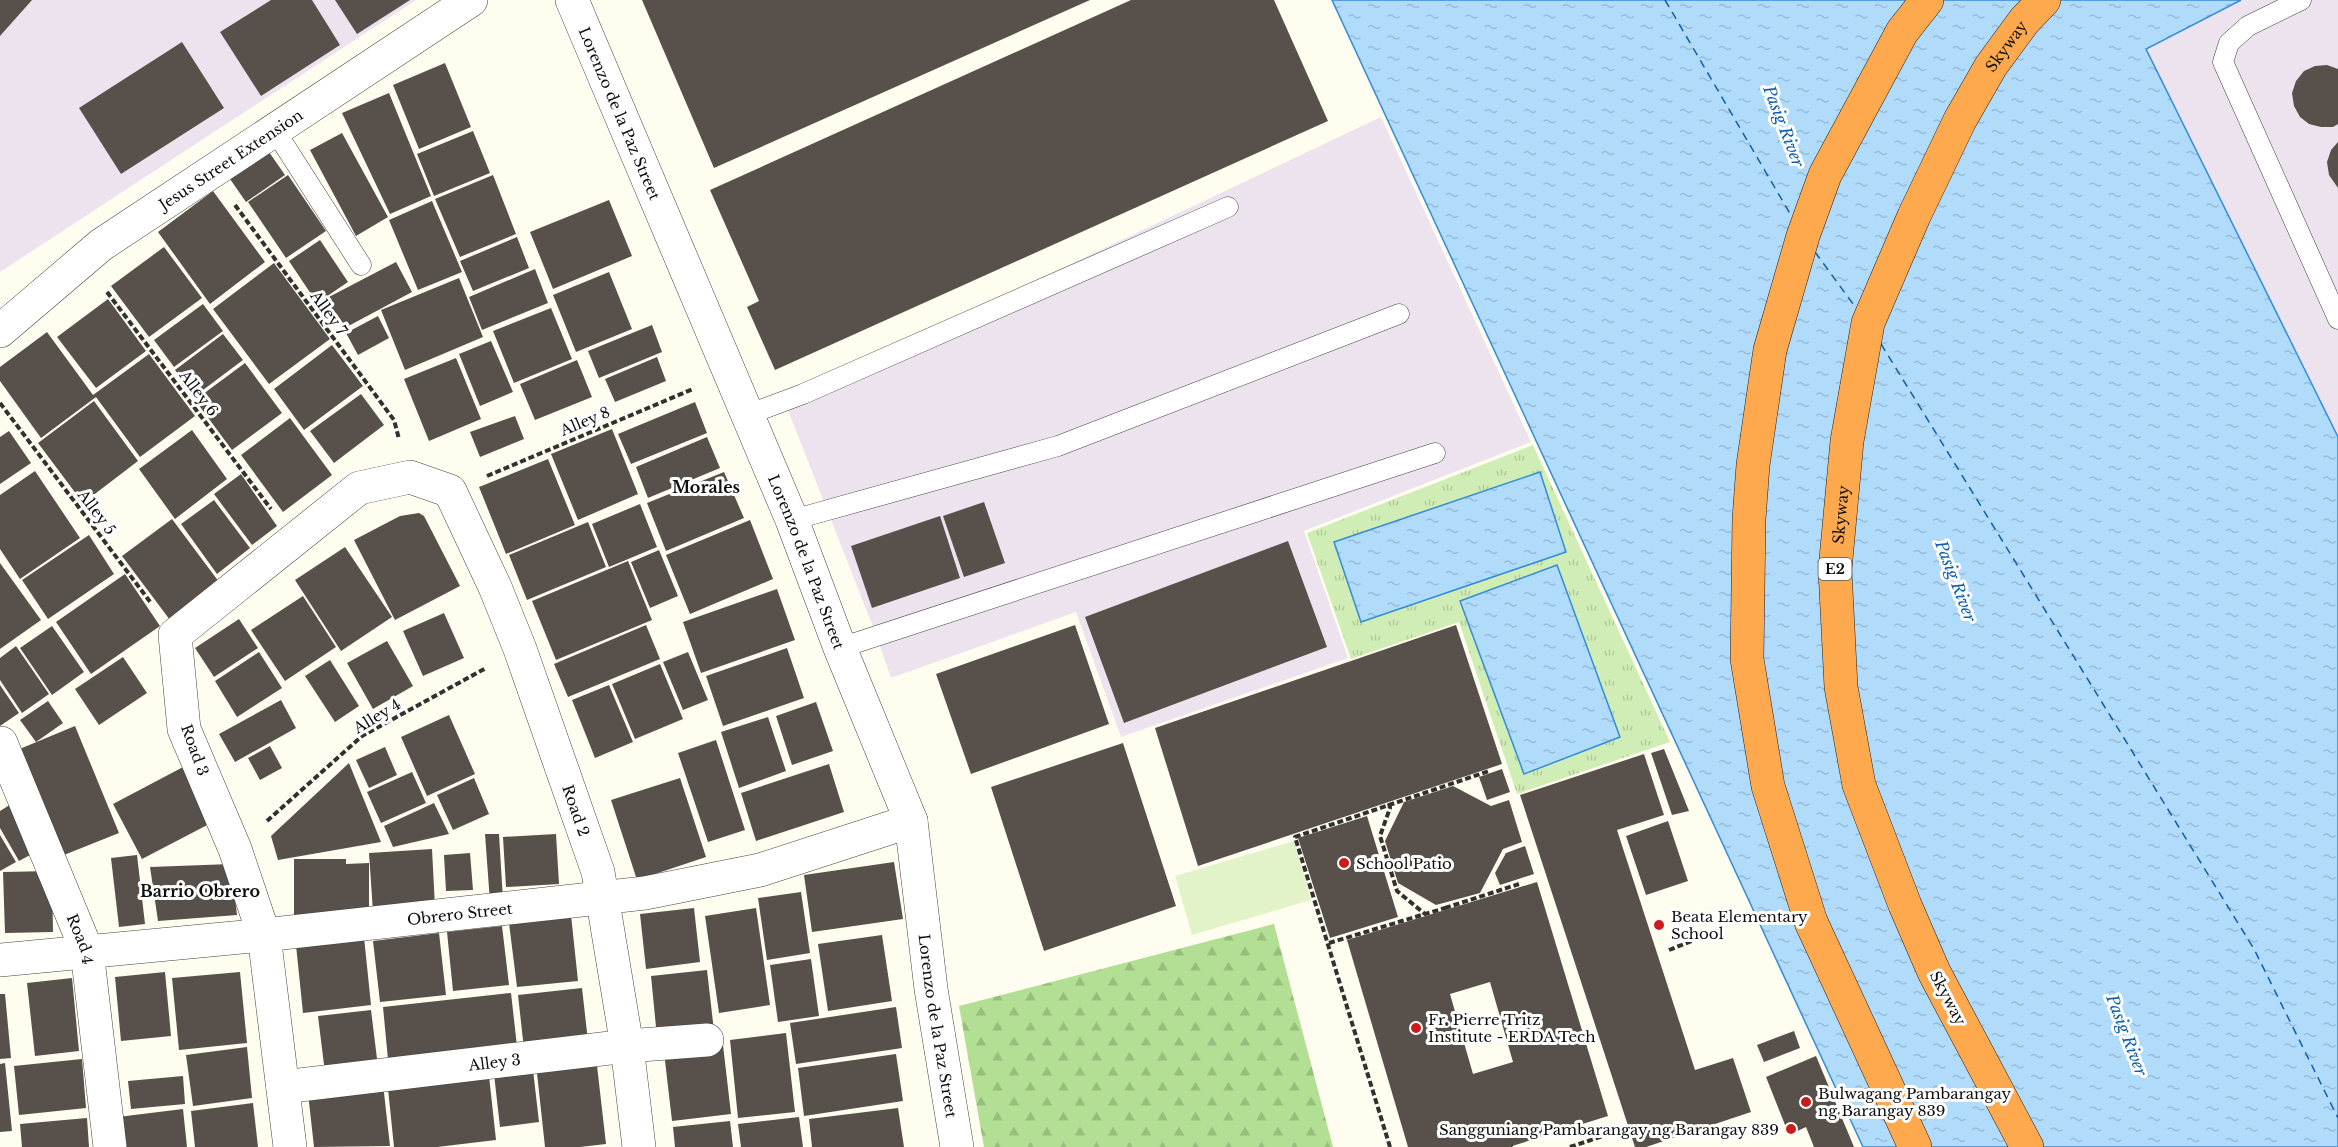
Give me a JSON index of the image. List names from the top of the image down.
{
  "streets": {
    "highway": ["Skyway", "E2"],
    "street": [
      "Lorenzo de la Paz Street",
      "Jesus Street Extension",
      "Road 3",
      "Road 2",
      "Obrero Street",
      "Road 4",
      "Alley 3"
    ],
    "path": [
      "Alley 7",
      "Alley 6",
      "Alley 8",
      "Alley 5",
      "Alley 4"
    ]
  },
  "crossings": [
    ["Lorenzo de la Paz Street", "Alley 8"],
    ["Lorenzo de la Paz Street", "Obrero Street"],
    ["Jesus Street Extension", "Alley 7"],
    ["Jesus Street Extension", "Alley 6"],
    ["Alley 8", "Road 2"],
    ["Alley 5", "Road 3"],
    ["Alley 4", "Road 3"],
    ["Alley 4", "Road 2"],
    ["Road 3", "Obrero Street"],
    ["Road 3", "Alley 3"],
    ["Road 2", "Obrero Street"],
    ["Road 2", "Alley 3"],
    ["Obrero Street", "Road 4"]
  ],
  "districts": ["Morales", "Barrio Obrero"],
  "water": ["Pasig River"],
  "places": [
    "School Patio",
    "Beata Elementary School",
    "Fr. Pierre Tritz Institute - ERDA Tech",
    "Bulwagang Pambarangay ng Barangay 839",
    "Sangguniang Pambarangay ng Barangay 839"
  ]
}
